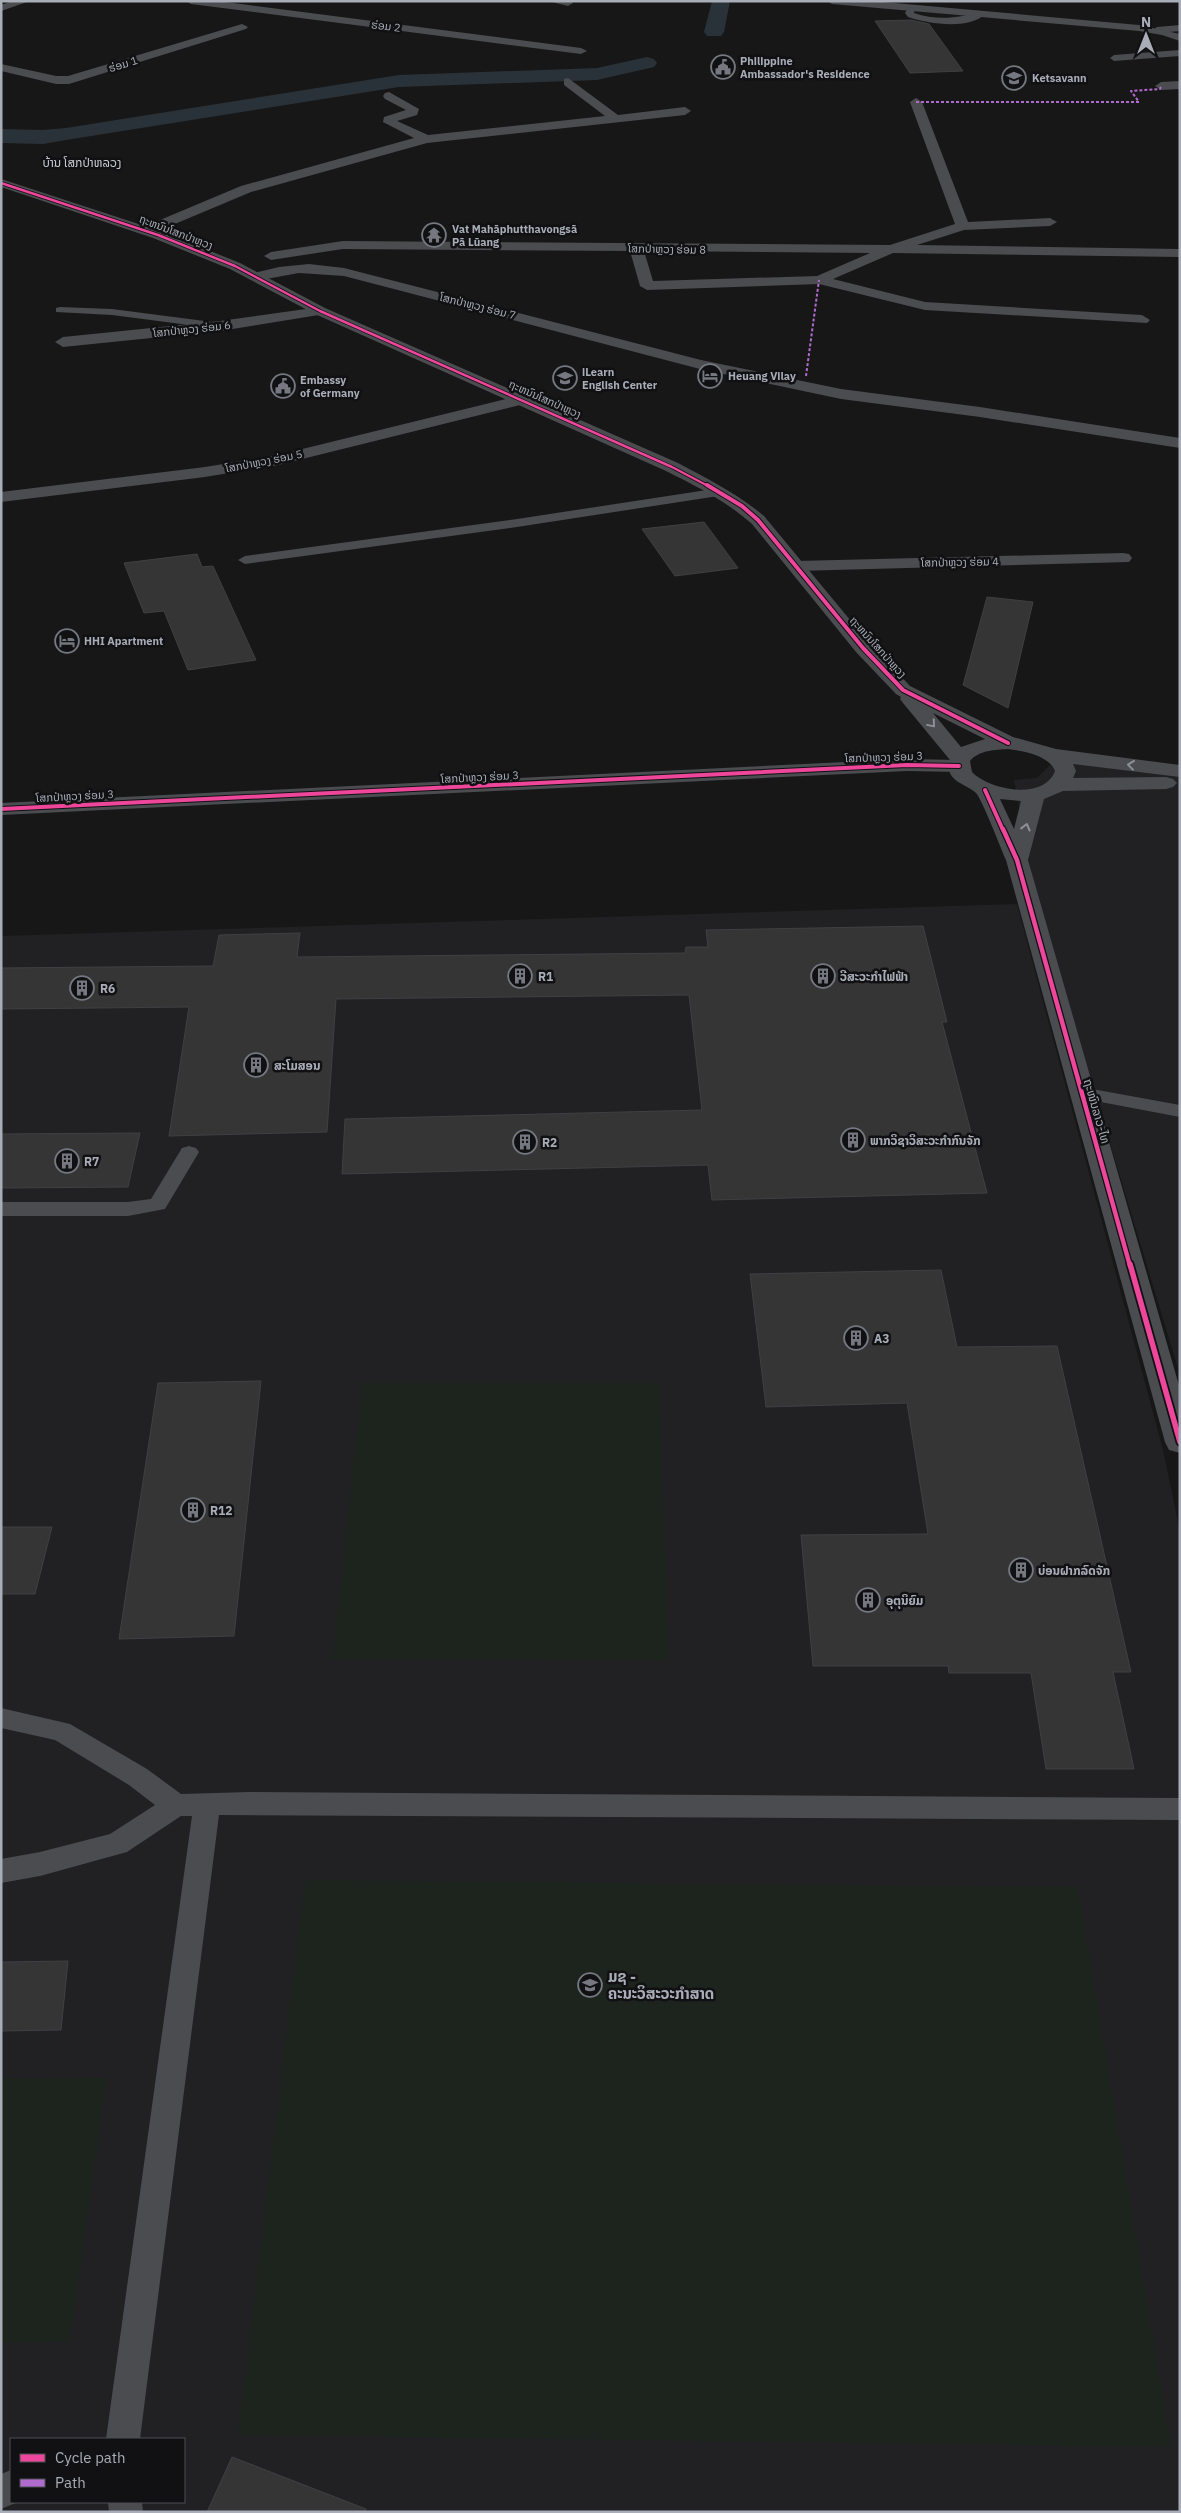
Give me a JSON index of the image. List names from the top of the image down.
{
  "streets": {
    "street": [
      "ຮ່ອມ 2",
      "ຮ່ອມ 1",
      "ຖະຫນົນໂສກປ່າຫຼວງ",
      "ໂສກປ່າຫຼວງ ຮ່ອມ 8",
      "ໂສກປ່າຫຼວງ ຮ່ອມ 7",
      "ໂສກປ່າຫຼວງ ຮ່ອມ 6",
      "ໂສກປ່າຫຼວງ ຮ່ອມ 5",
      "ໂສກປ່າຫຼວງ ຮ່ອມ 4",
      "ໂສກປ່າຫຼວງ ຮ່ອມ 3",
      "ຖະໜົນລາວ-ໄທ"
    ]
  },
  "crossings": [
    ["ຖະຫນົນໂສກປ່າຫຼວງ", "ໂສກປ່າຫຼວງ ຮ່ອມ 8"],
    ["ຖະຫນົນໂສກປ່າຫຼວງ", "ໂສກປ່າຫຼວງ ຮ່ອມ 7"],
    ["ຖະຫນົນໂສກປ່າຫຼວງ", "ໂສກປ່າຫຼວງ ຮ່ອມ 6"],
    ["ຖະຫນົນໂສກປ່າຫຼວງ", "ໂສກປ່າຫຼວງ ຮ່ອມ 5"],
    ["ຖະຫນົນໂສກປ່າຫຼວງ", "ໂສກປ່າຫຼວງ ຮ່ອມ 4"]
  ],
  "districts": ["ບ້ານ ໂສກປ່າຫລວງ"],
  "places": {
    "public building": ["Philippine Ambassador's Residence", "Embassy of Germany"],
    "school or university": ["Ketsavann", "iLearn English Center", "ມຊ - ຄະນະວິສະວະກຳສາດ"],
    "temple": ["Vat Mahāphutthavongsā Pā Lūang"],
    "hotel": ["Heuang Vilay", "HHI Apartment"],
    "building": [
      "R1",
      "ວີສະວະກຳໄຟຟ້າ",
      "R6",
      "ສະໂມສອນ",
      "ພາກວິຊາວິສະວະກຳກົນຈັກ",
      "R2",
      "R7",
      "A3",
      "R12",
      "ບ່ອນຝາກລົດຈັກ",
      "ອຸຕຸນິຍົມ"
    ]
  },
  "legend": ["Cycle path", "Path"],
  "north": "top"
}
